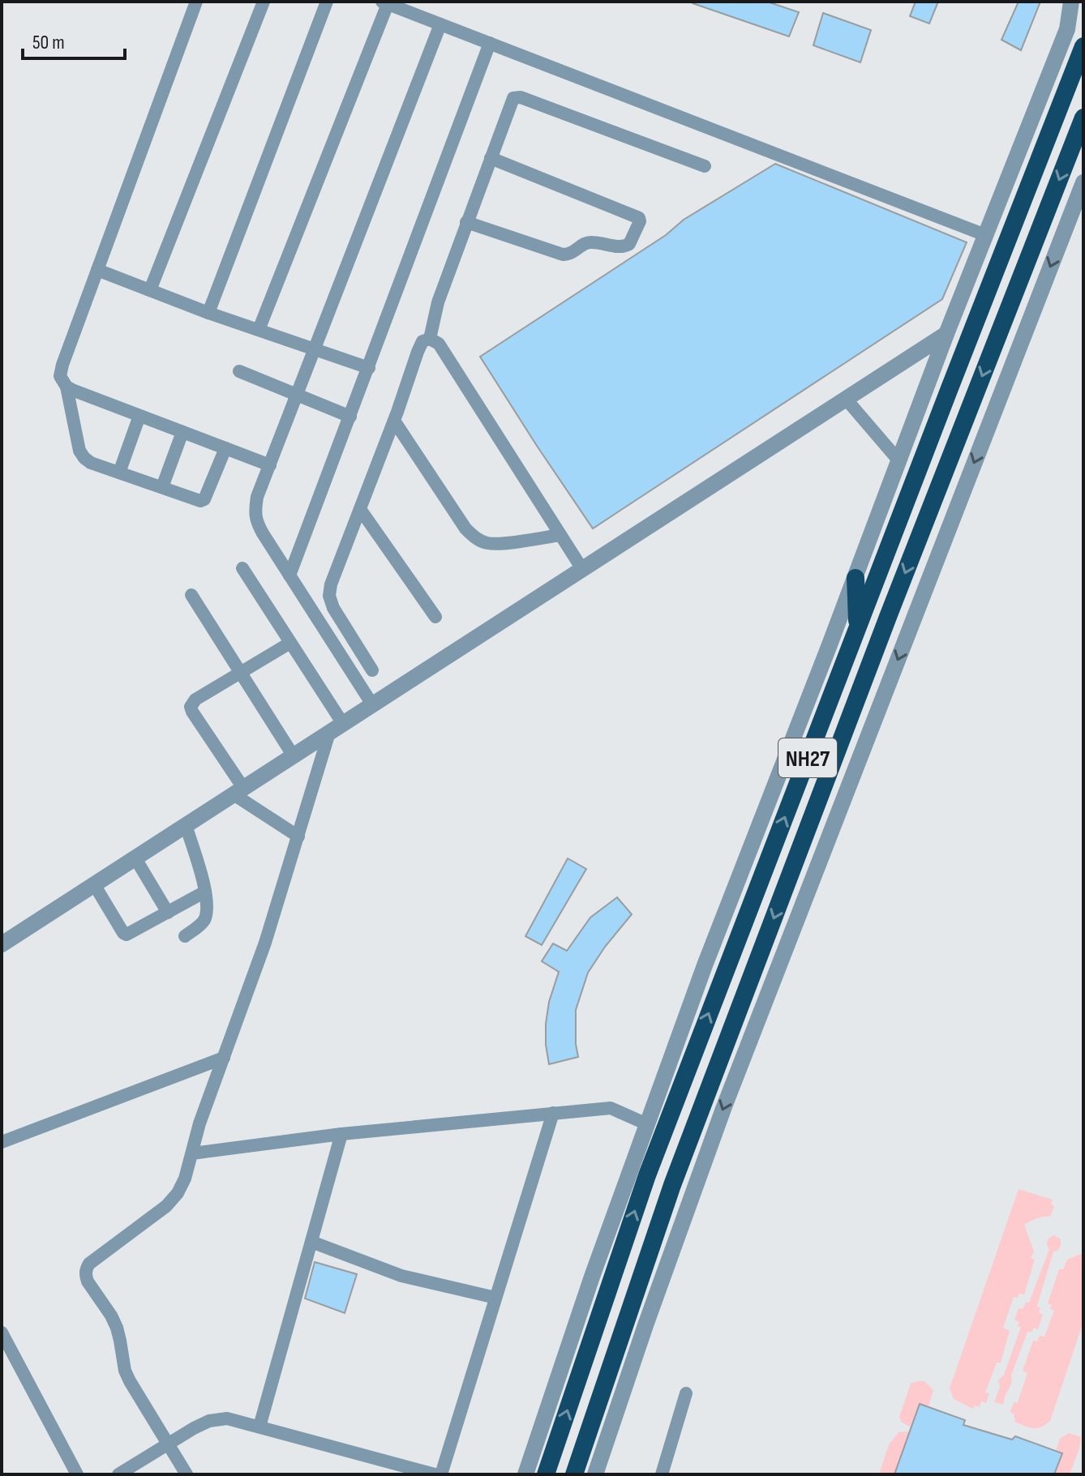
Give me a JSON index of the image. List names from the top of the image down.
{
  "streets": {
    "highway": ["NH27"]
  },
  "scale_bar": "50 m"
}
